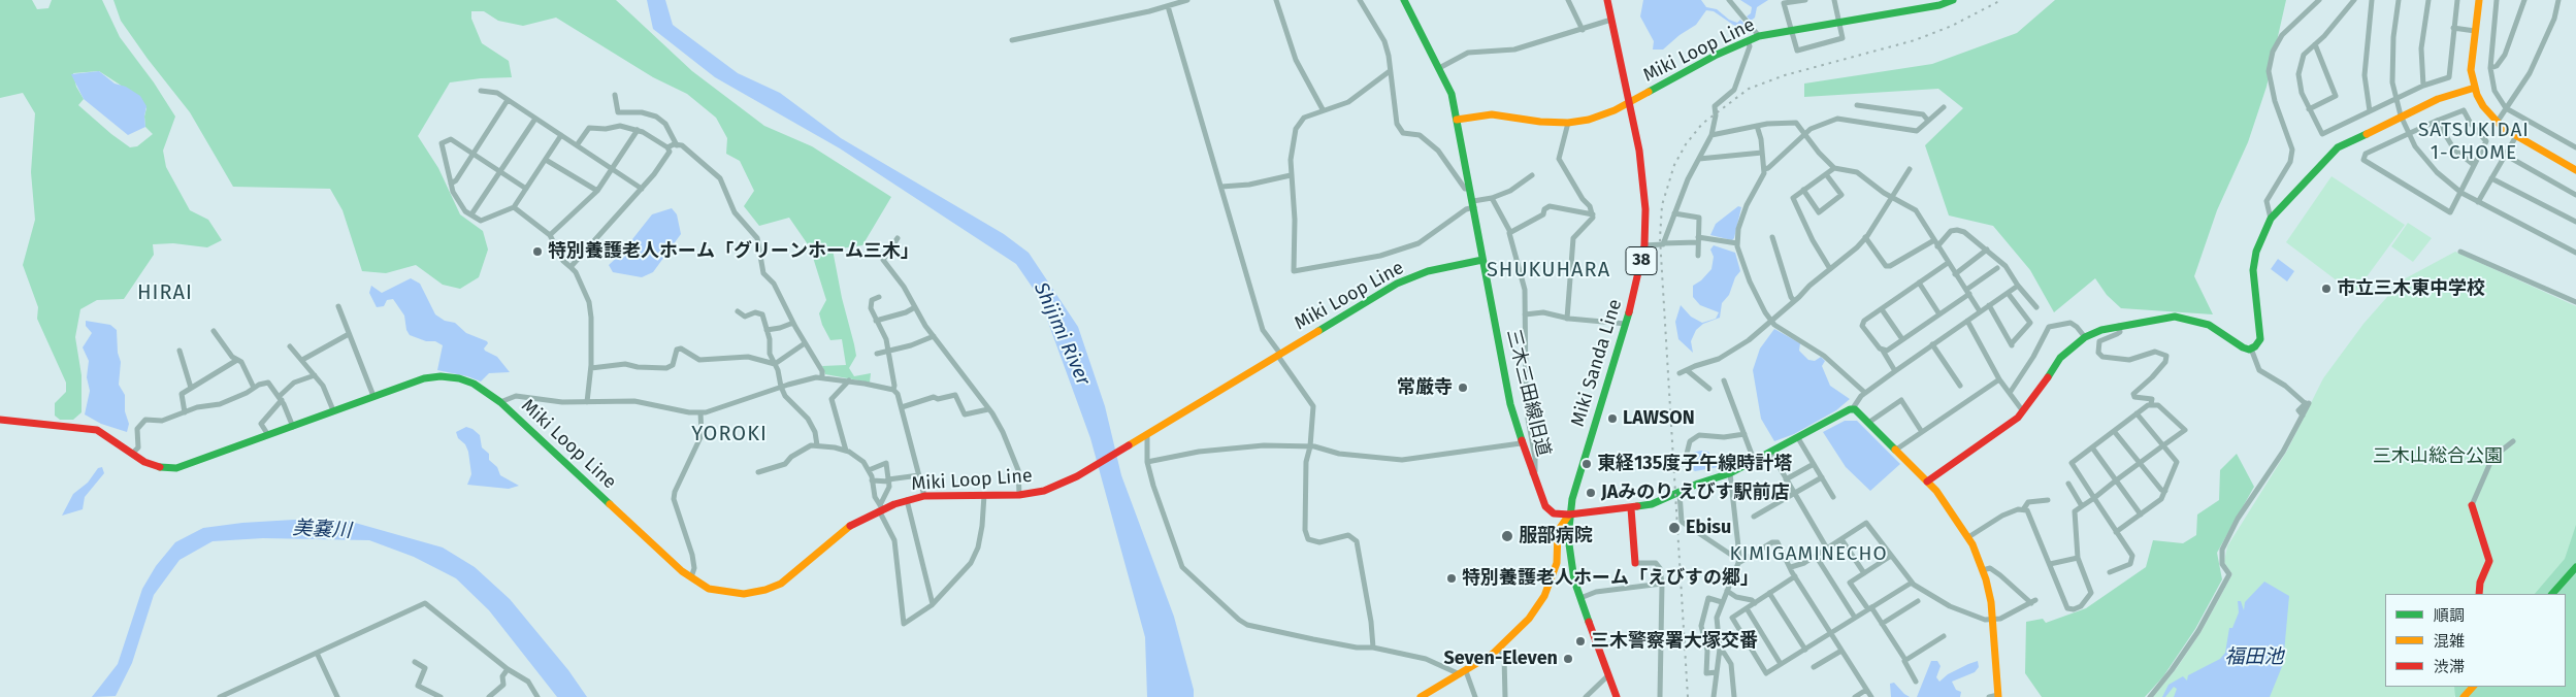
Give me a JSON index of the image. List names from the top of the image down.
{
  "streets": {
    "main road": [
      "Miki Loop Line",
      "38",
      "Miki Sanda Line",
      "三木三田線旧道"
    ]
  },
  "crossings": [
    ["Miki Loop Line", "Miki Sanda Line"],
    ["Miki Loop Line", "三木三田線旧道"],
    ["Miki Sanda Line", "三木三田線旧道"]
  ],
  "districts": [
    "SATSUKIDAI 1-CHOME",
    "SHUKUHARA",
    "HIRAI",
    "YOROKI",
    "KIMIGAMINECHO"
  ],
  "water": ["Shijimi River", "美嚢川", "福田池"],
  "parks": ["三木山総合公園"],
  "places": [
    "特別養護老人ホーム「グリーンホーム三木」",
    "市立三木東中学校",
    "常厳寺",
    "LAWSON",
    "東経135度子午線時計塔",
    "JAみのり えびす駅前店",
    "Ebisu",
    "服部病院",
    "特別養護老人ホーム「えびすの郷」",
    "三木警察署大塚交番",
    "Seven-Eleven"
  ],
  "legend": ["順調", "混雑", "渋滞"]
}
